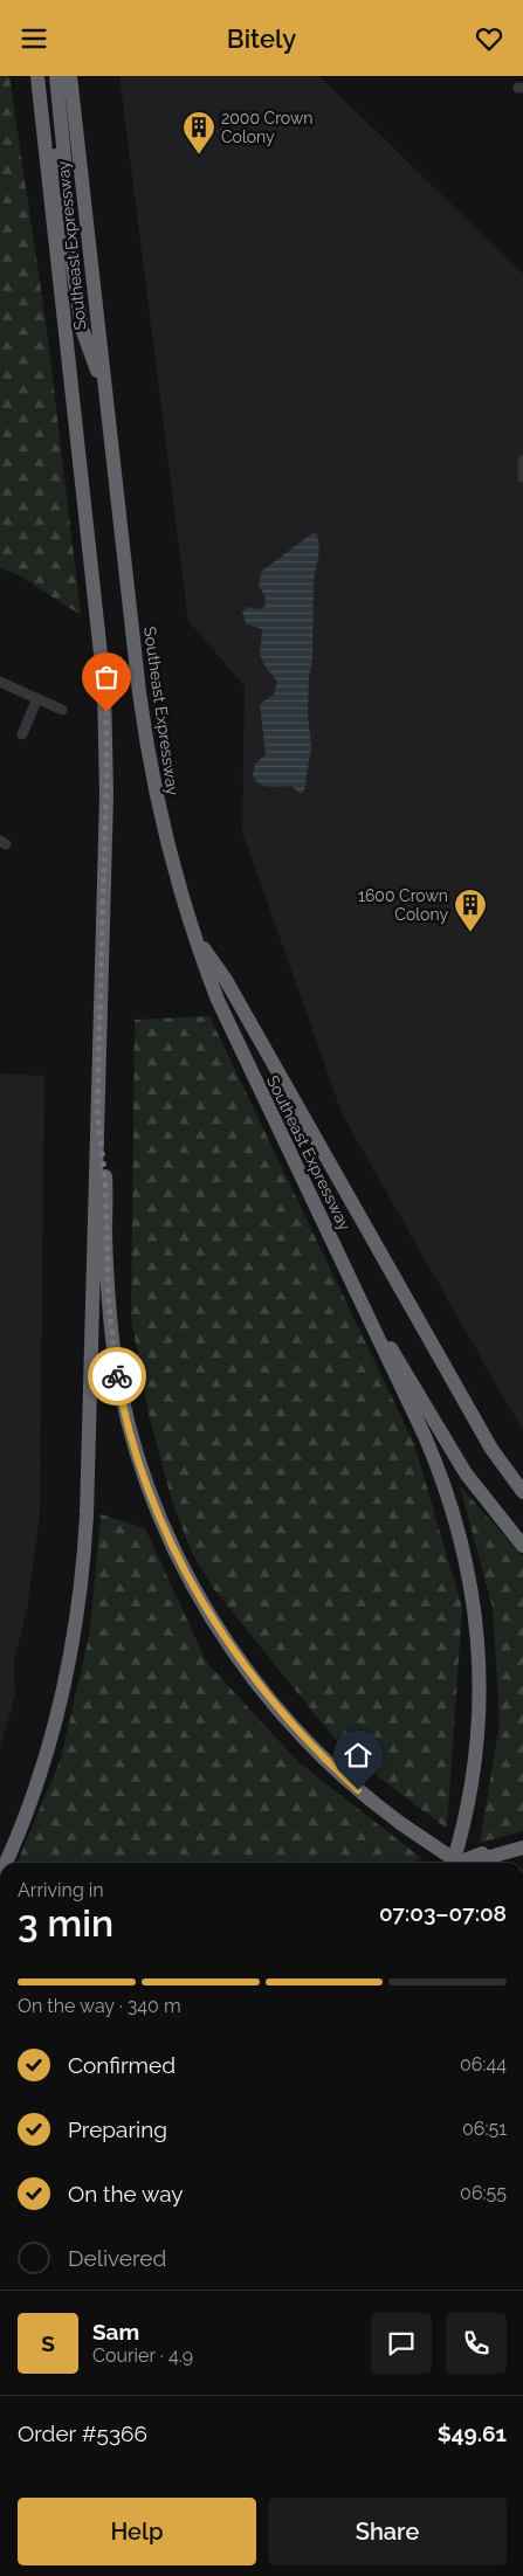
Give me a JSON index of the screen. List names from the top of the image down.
{
  "streets": {
    "highway": ["Southeast Expressway"]
  },
  "places": {
    "building": ["2000 Crown Colony", "1600 Crown Colony"]
  },
  "page": {
    "header": "Bitely",
    "heading": ["3 min", "Arriving in", "07:03–07:08"],
    "panel": [
      "Sam",
      "Courier · 4.9",
      "Order #5366",
      "$49.61"
    ],
    "bar": "On the way · 340 m",
    "list": [
      ["Confirmed", "06:44"],
      ["Preparing", "06:51"],
      ["On the way", "06:55"],
      "Delivered"
    ],
    "round": "S",
    "buttons": ["Help", "Share"]
  }
}
